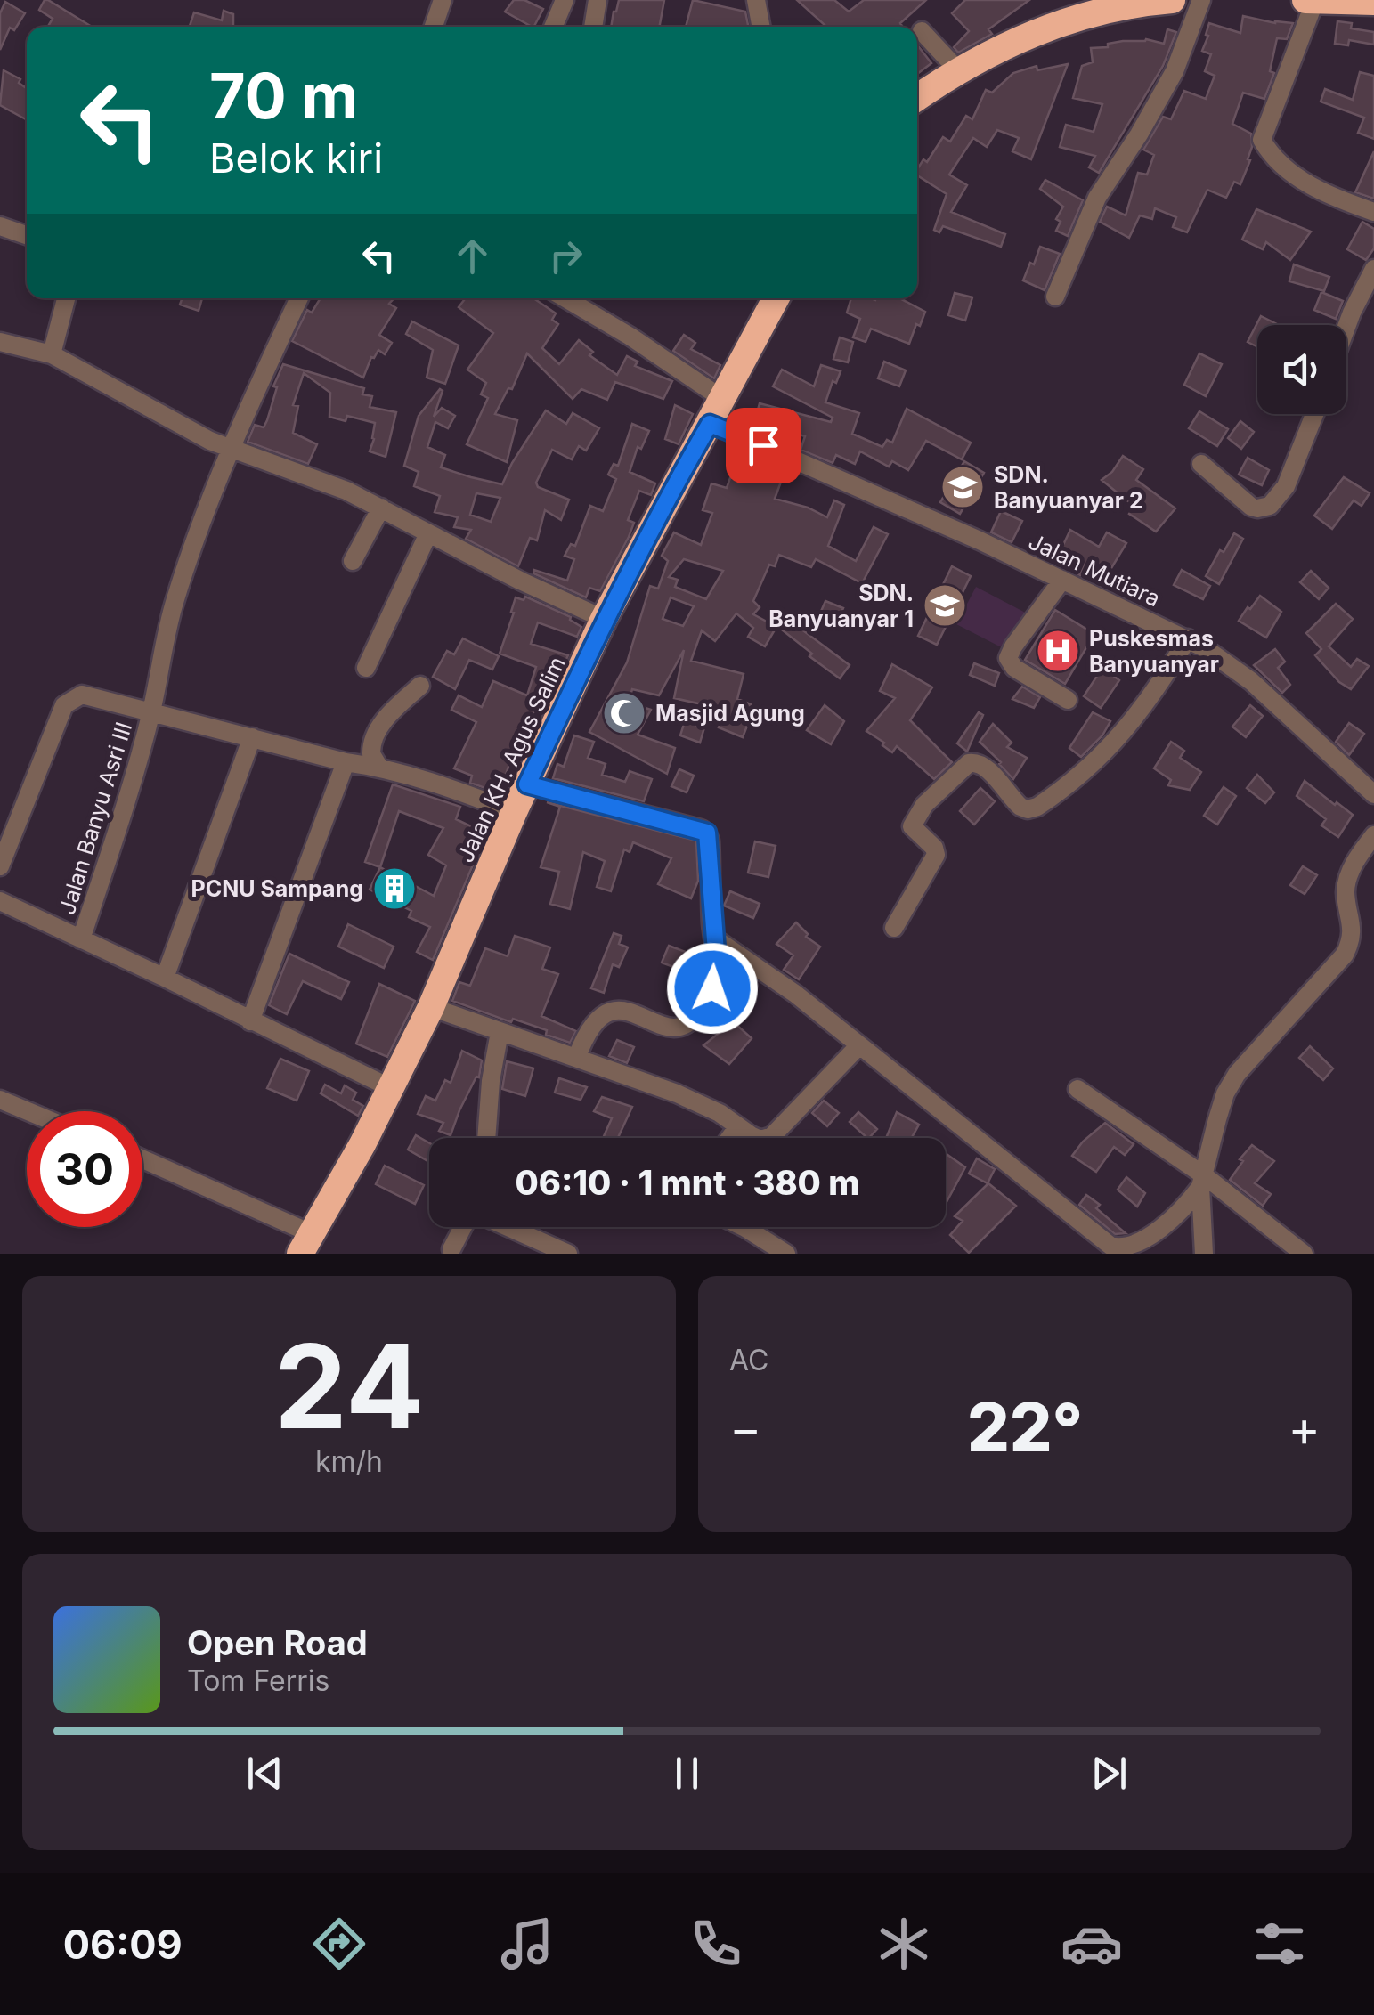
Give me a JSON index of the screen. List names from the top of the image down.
{
  "streets": {
    "highway": ["Jalan KH. Agus Salim"],
    "street": ["Jalan Mutiara", "Jalan Banyu Asri III"]
  },
  "crossings": [
    ["Jalan Mutiara", "Jalan KH. Agus Salim"]
  ],
  "places": {
    "school or university": ["SDN. Banyuanyar 2", "SDN. Banyuanyar 1"],
    "hospital": ["Puskesmas Banyuanyar"],
    "mosque": ["Masjid Agung"],
    "building": ["PCNU Sampang"]
  },
  "page": {
    "turn": ["70 m", "Belok kiri"],
    "limit": "30",
    "trip": "06:10 · 1 mnt · 380 m",
    "tile": [
      ["24", "km/h"],
      "AC"
    ],
    "heat": ["−", "22°", "+"],
    "song": ["Open Road", "Tom Ferris"],
    "tabs": "06:09"
  }
}
